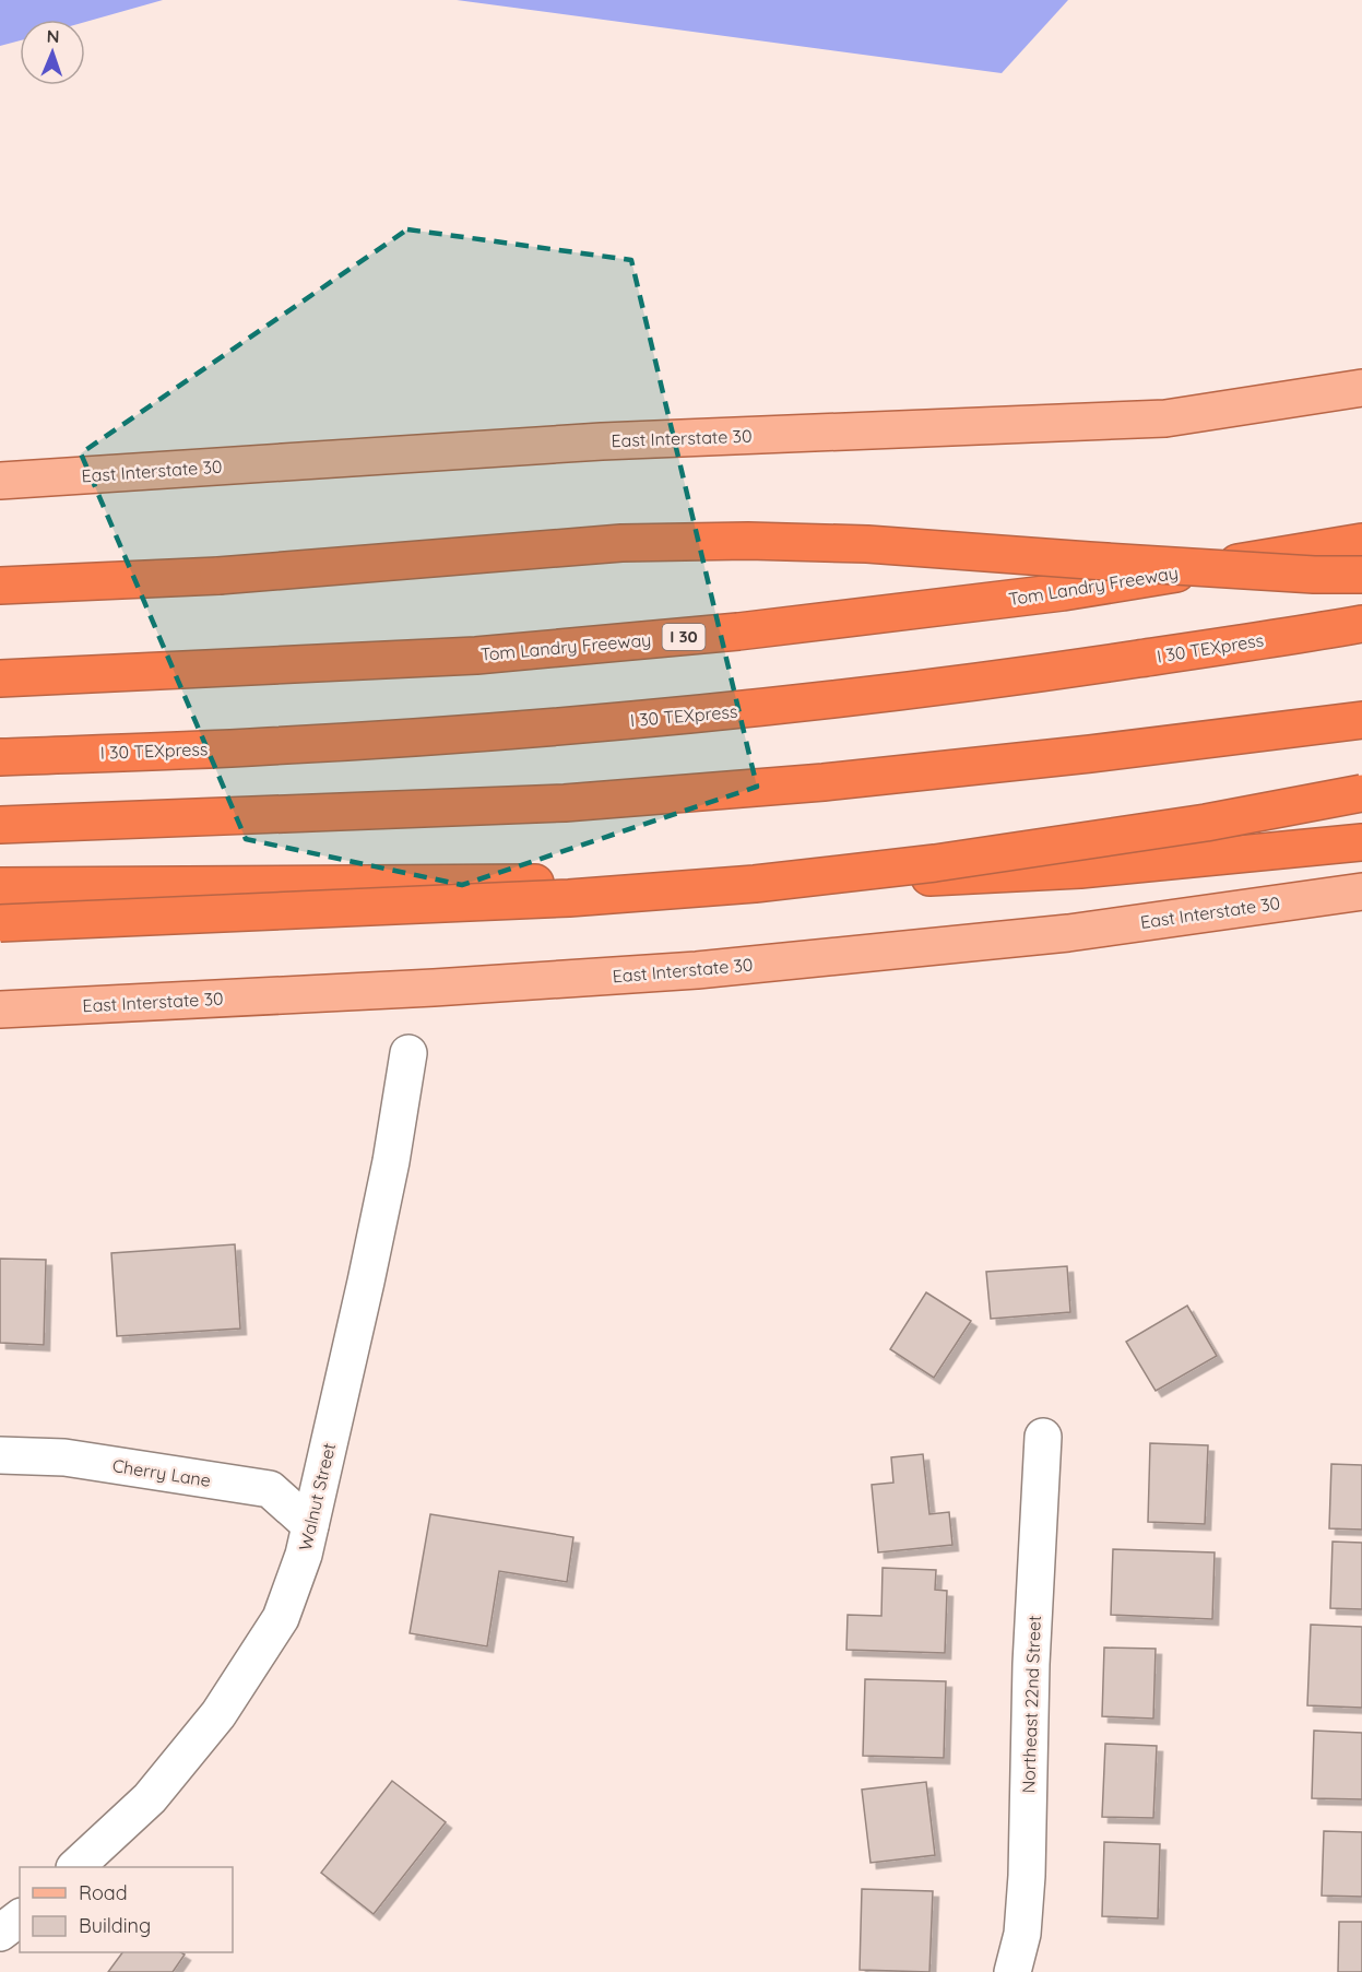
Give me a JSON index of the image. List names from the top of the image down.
{
  "streets": {
    "highway": ["Tom Landry Freeway", "I 30", "I 30 TEXpress"],
    "main road": ["East Interstate 30"],
    "street": ["Cherry Lane", "Walnut Street", "Northeast 22nd Street"]
  },
  "crossings": [
    ["Cherry Lane", "Walnut Street"]
  ],
  "legend": ["Road", "Building"],
  "north": "top"
}
